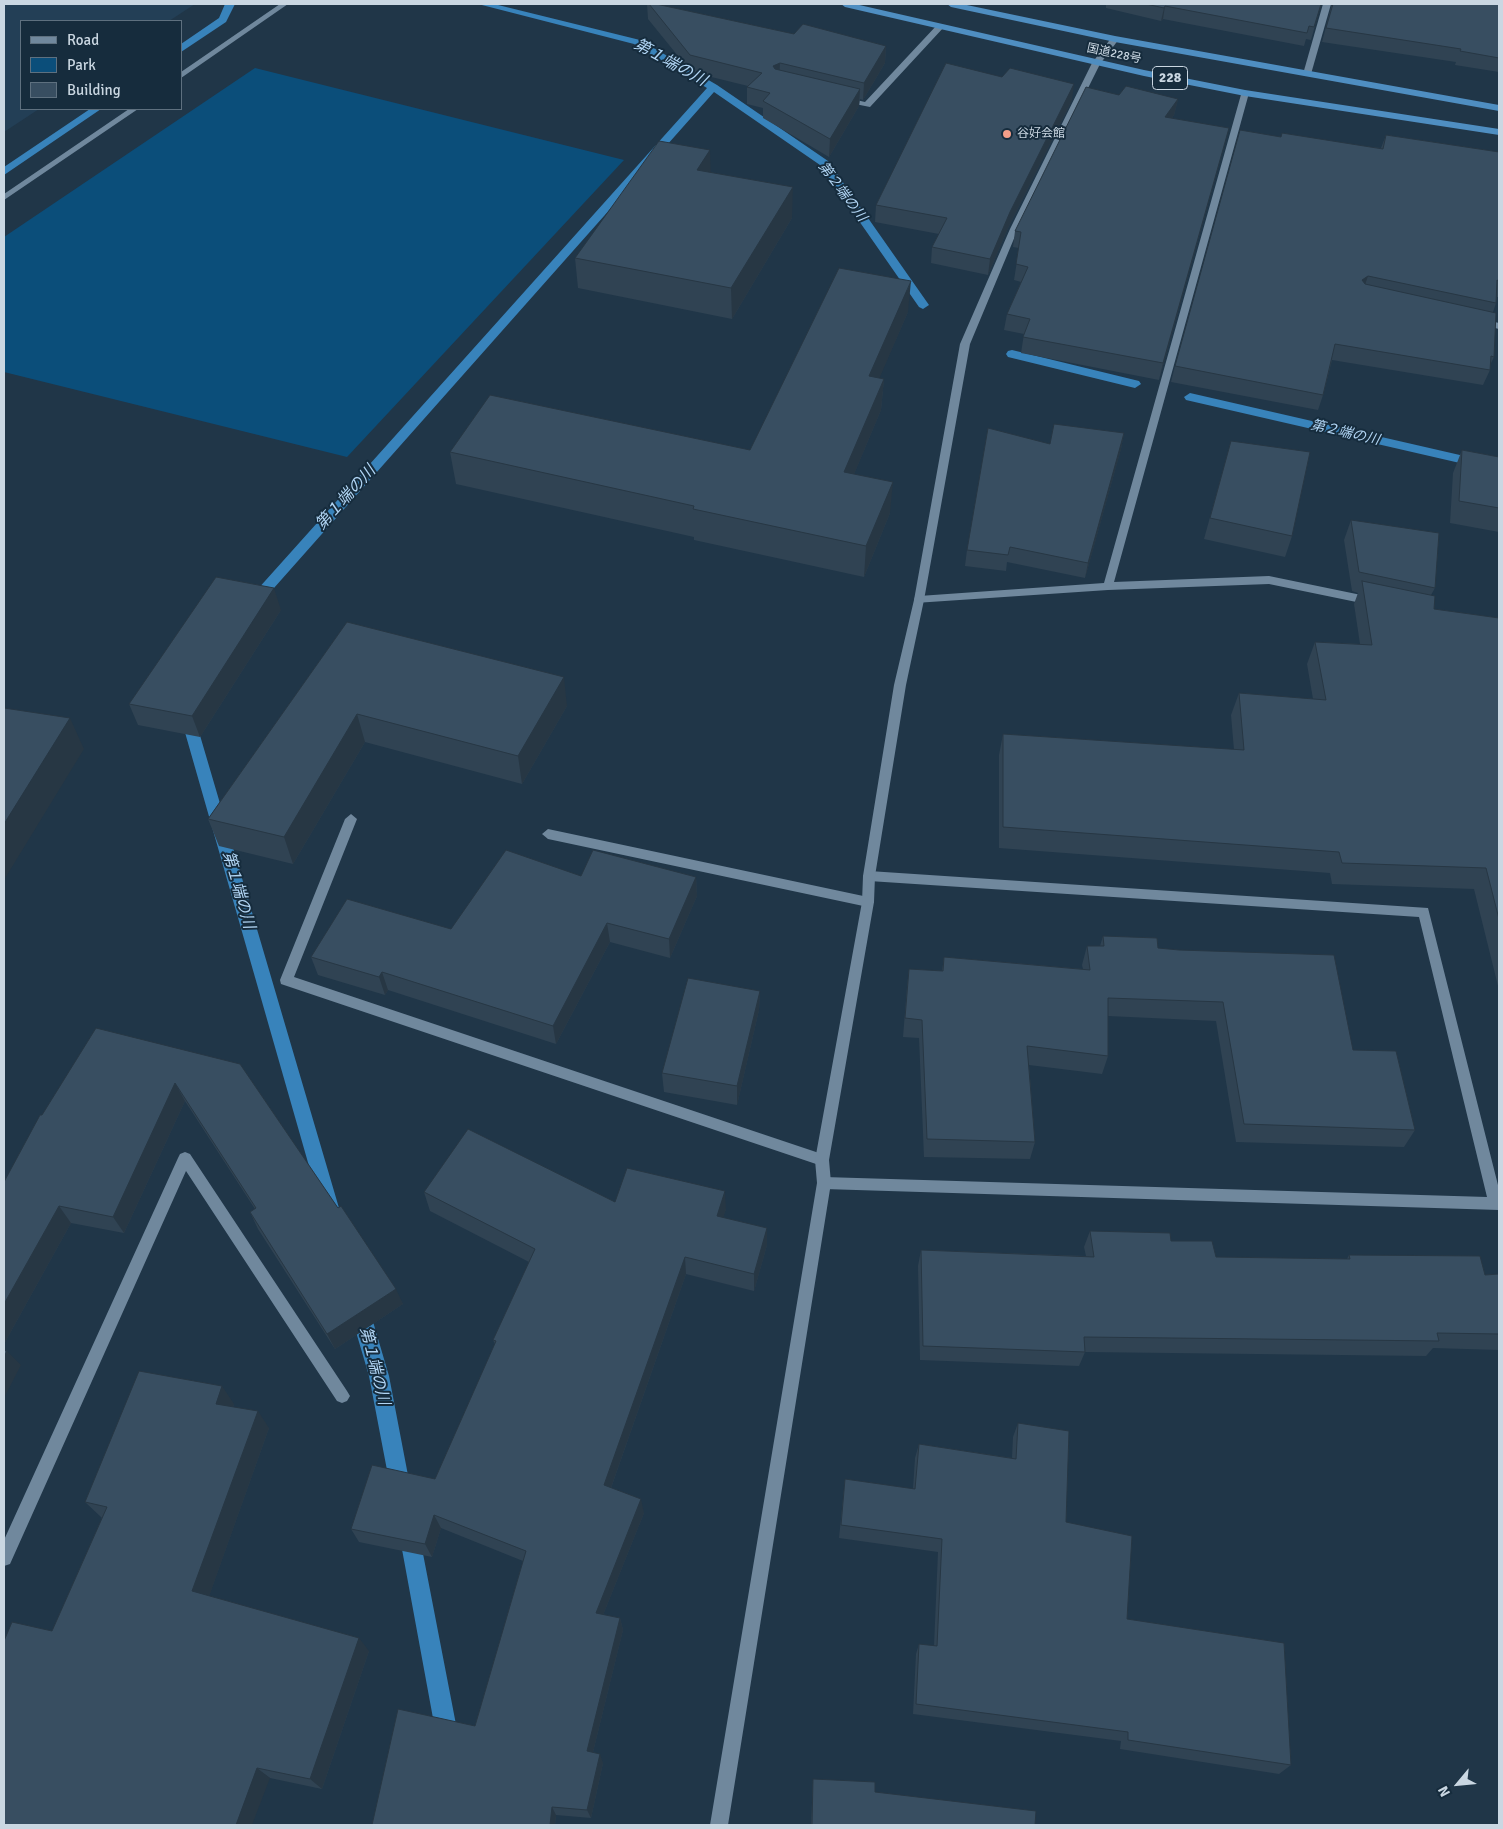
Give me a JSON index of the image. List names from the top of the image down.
{
  "streets": {
    "highway": ["国道228号", "228"]
  },
  "water": ["第１端の川", "第２端の川"],
  "places": ["谷好会館"],
  "legend": ["Road", "Park", "Building"],
  "north": "bottom left"
}
